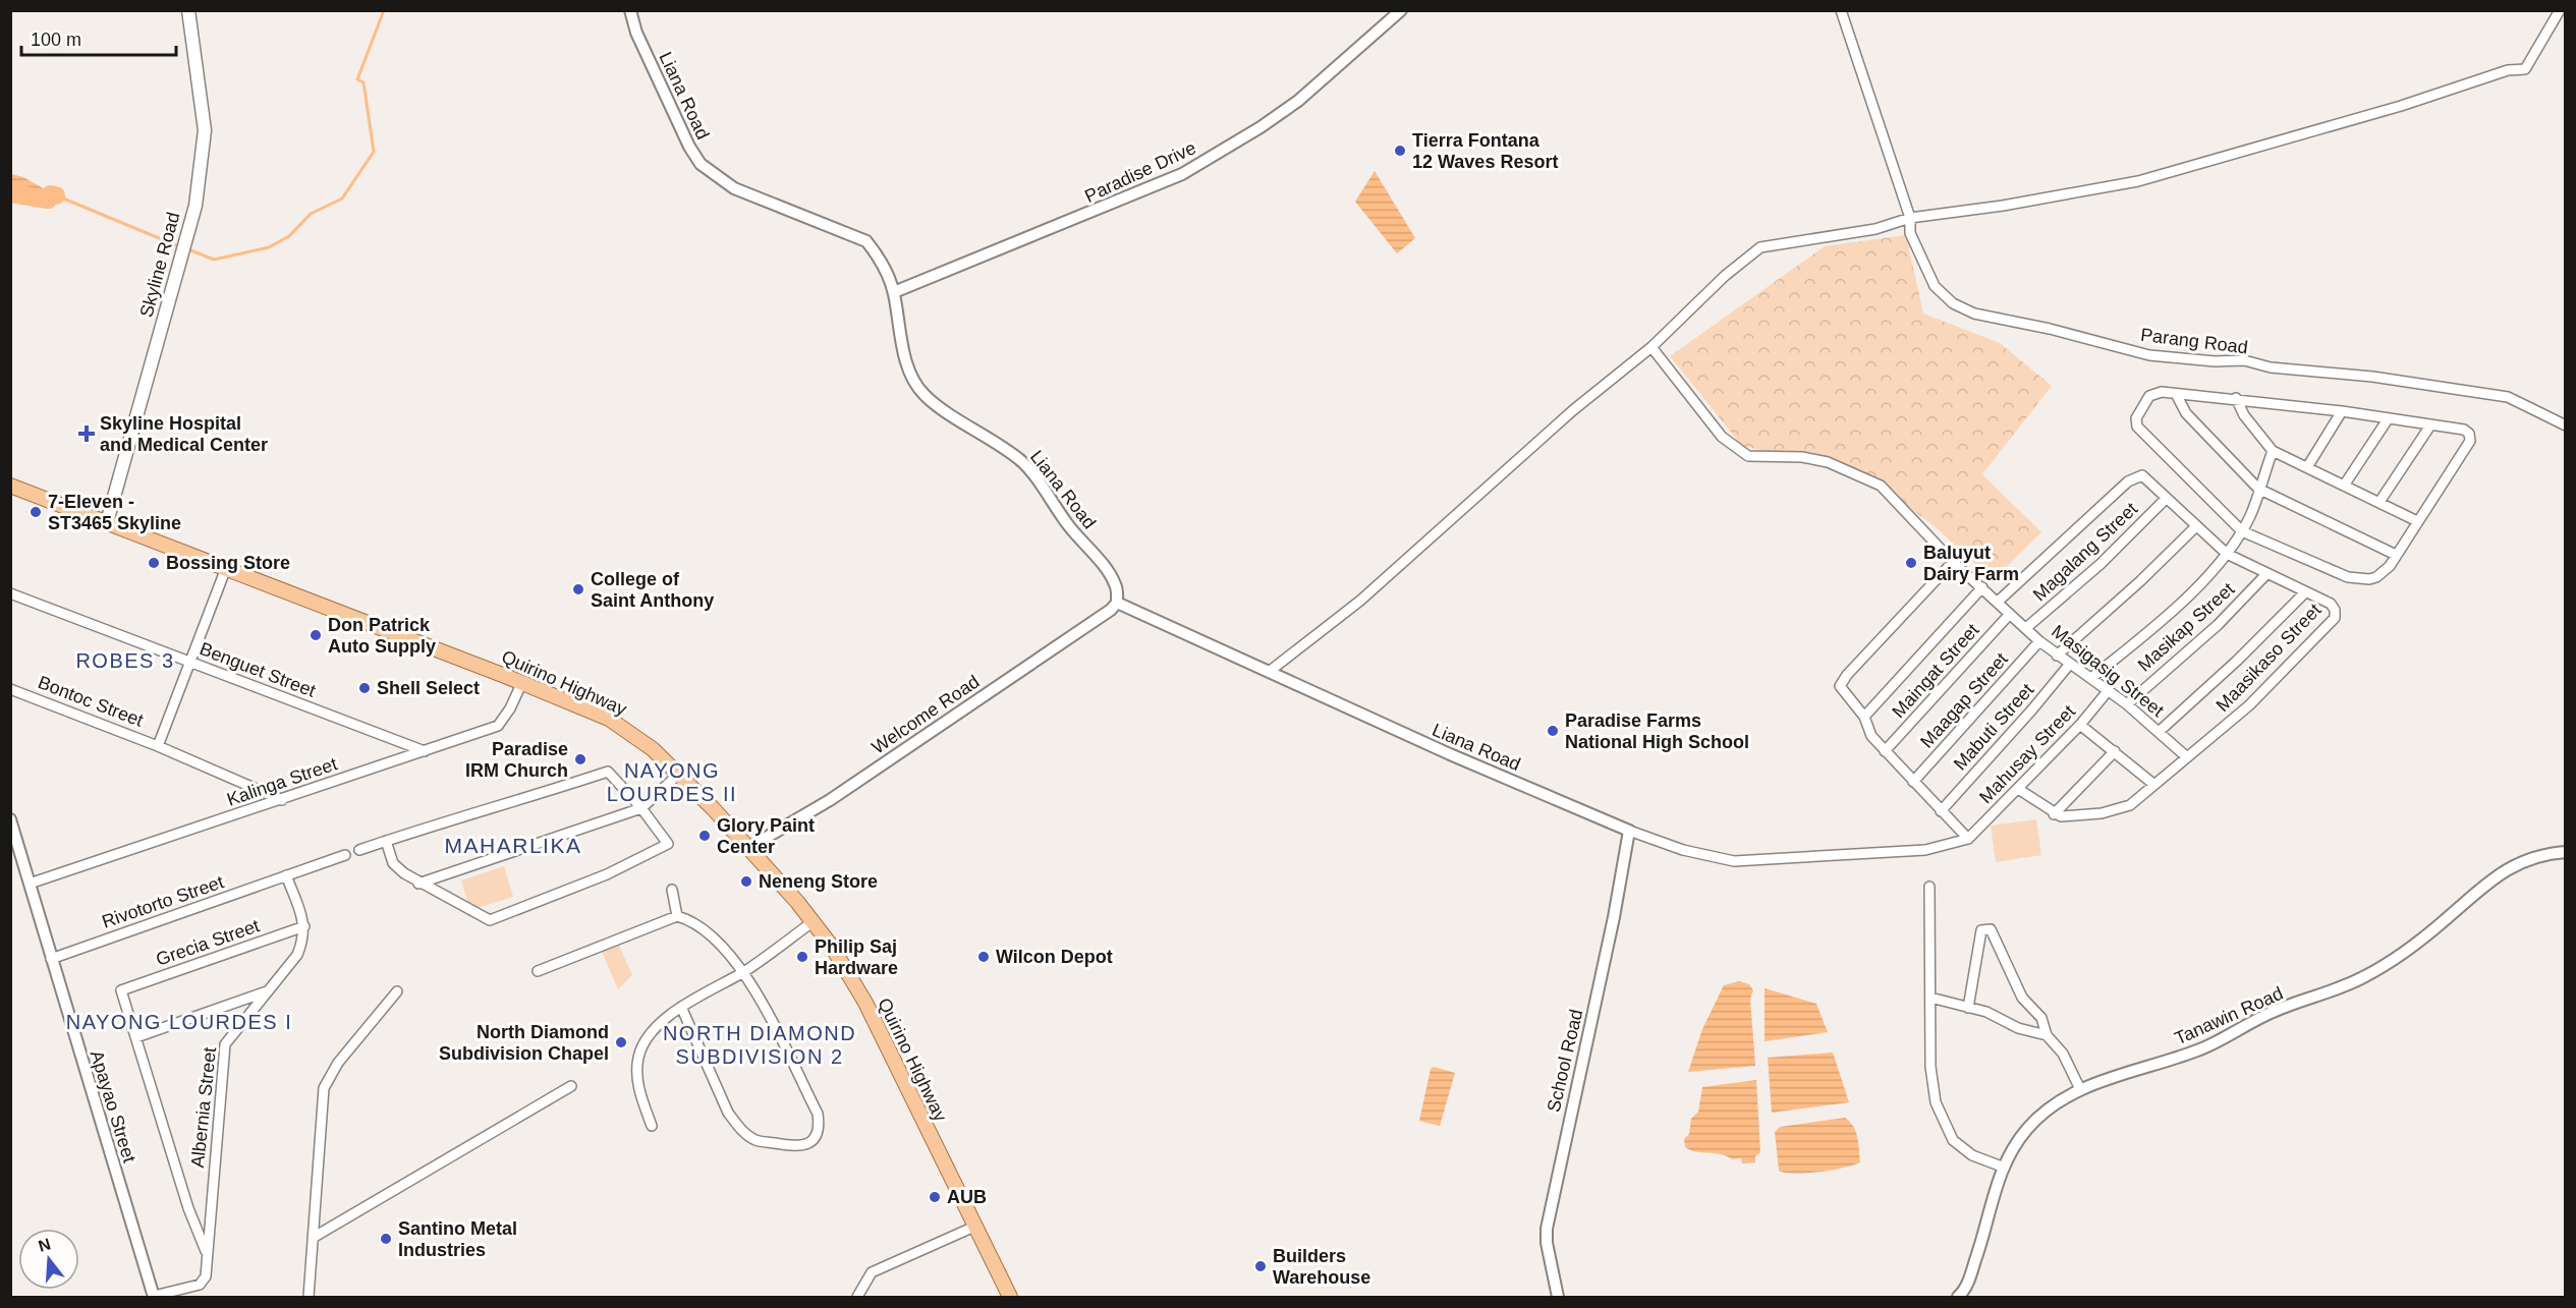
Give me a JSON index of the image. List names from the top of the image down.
{
  "streets": {
    "main road": ["Skyline Road", "Quirino Highway"],
    "street": [
      "Liana Road",
      "Paradise Drive",
      "Parang Road",
      "Magalang Street",
      "Masikap Street",
      "Maasikaso Street",
      "Benguet Street",
      "Maingat Street",
      "Masigasig Street",
      "Maagap Street",
      "Bontoc Street",
      "Welcome Road",
      "Mabuti Street",
      "Mahusay Street",
      "Kalinga Street",
      "Rivotorto Street",
      "Grecia Street",
      "Tanawin Road",
      "School Road",
      "Apayao Street",
      "Albernia Street"
    ]
  },
  "crossings": [
    ["Liana Road", "Paradise Drive"],
    ["Liana Road", "Welcome Road"],
    ["Liana Road", "School Road"],
    ["Skyline Road", "Quirino Highway"],
    ["Magalang Street", "Maasikaso Street"],
    ["Magalang Street", "Masigasig Street"],
    ["Masikap Street", "Maasikaso Street"],
    ["Masikap Street", "Masigasig Street"],
    ["Maasikaso Street", "Masigasig Street"],
    ["Benguet Street", "Bontoc Street"],
    ["Benguet Street", "Kalinga Street"],
    ["Maingat Street", "Masigasig Street"],
    ["Masigasig Street", "Maagap Street"],
    ["Masigasig Street", "Mabuti Street"],
    ["Masigasig Street", "Mahusay Street"],
    ["Quirino Highway", "Bontoc Street"],
    ["Quirino Highway", "Welcome Road"],
    ["Quirino Highway", "Kalinga Street"],
    ["Bontoc Street", "Kalinga Street"],
    ["Kalinga Street", "Apayao Street"],
    ["Rivotorto Street", "Apayao Street"],
    ["Grecia Street", "Albernia Street"],
    ["Apayao Street", "Albernia Street"]
  ],
  "districts": [
    "ROBES 3",
    "NAYONG LOURDES II",
    "MAHARLIKA",
    "NAYONG LOURDES I",
    "NORTH DIAMOND SUBDIVISION 2"
  ],
  "places": {
    "other": [
      "Tierra Fontana 12 Waves Resort",
      "7-Eleven - ST3465 Skyline",
      "Bossing Store",
      "Baluyut Dairy Farm",
      "College of Saint Anthony",
      "Don Patrick Auto Supply",
      "Shell Select",
      "Paradise Farms National High School",
      "Paradise IRM Church",
      "Glory Paint Center",
      "Neneng Store",
      "Philip Saj Hardware",
      "Wilcon Depot",
      "North Diamond Subdivision Chapel",
      "AUB",
      "Santino Metal Industries",
      "Builders Warehouse"
    ],
    "health": ["Skyline Hospital and Medical Center"]
  },
  "scale_bar": "100 m",
  "north": "top"
}
